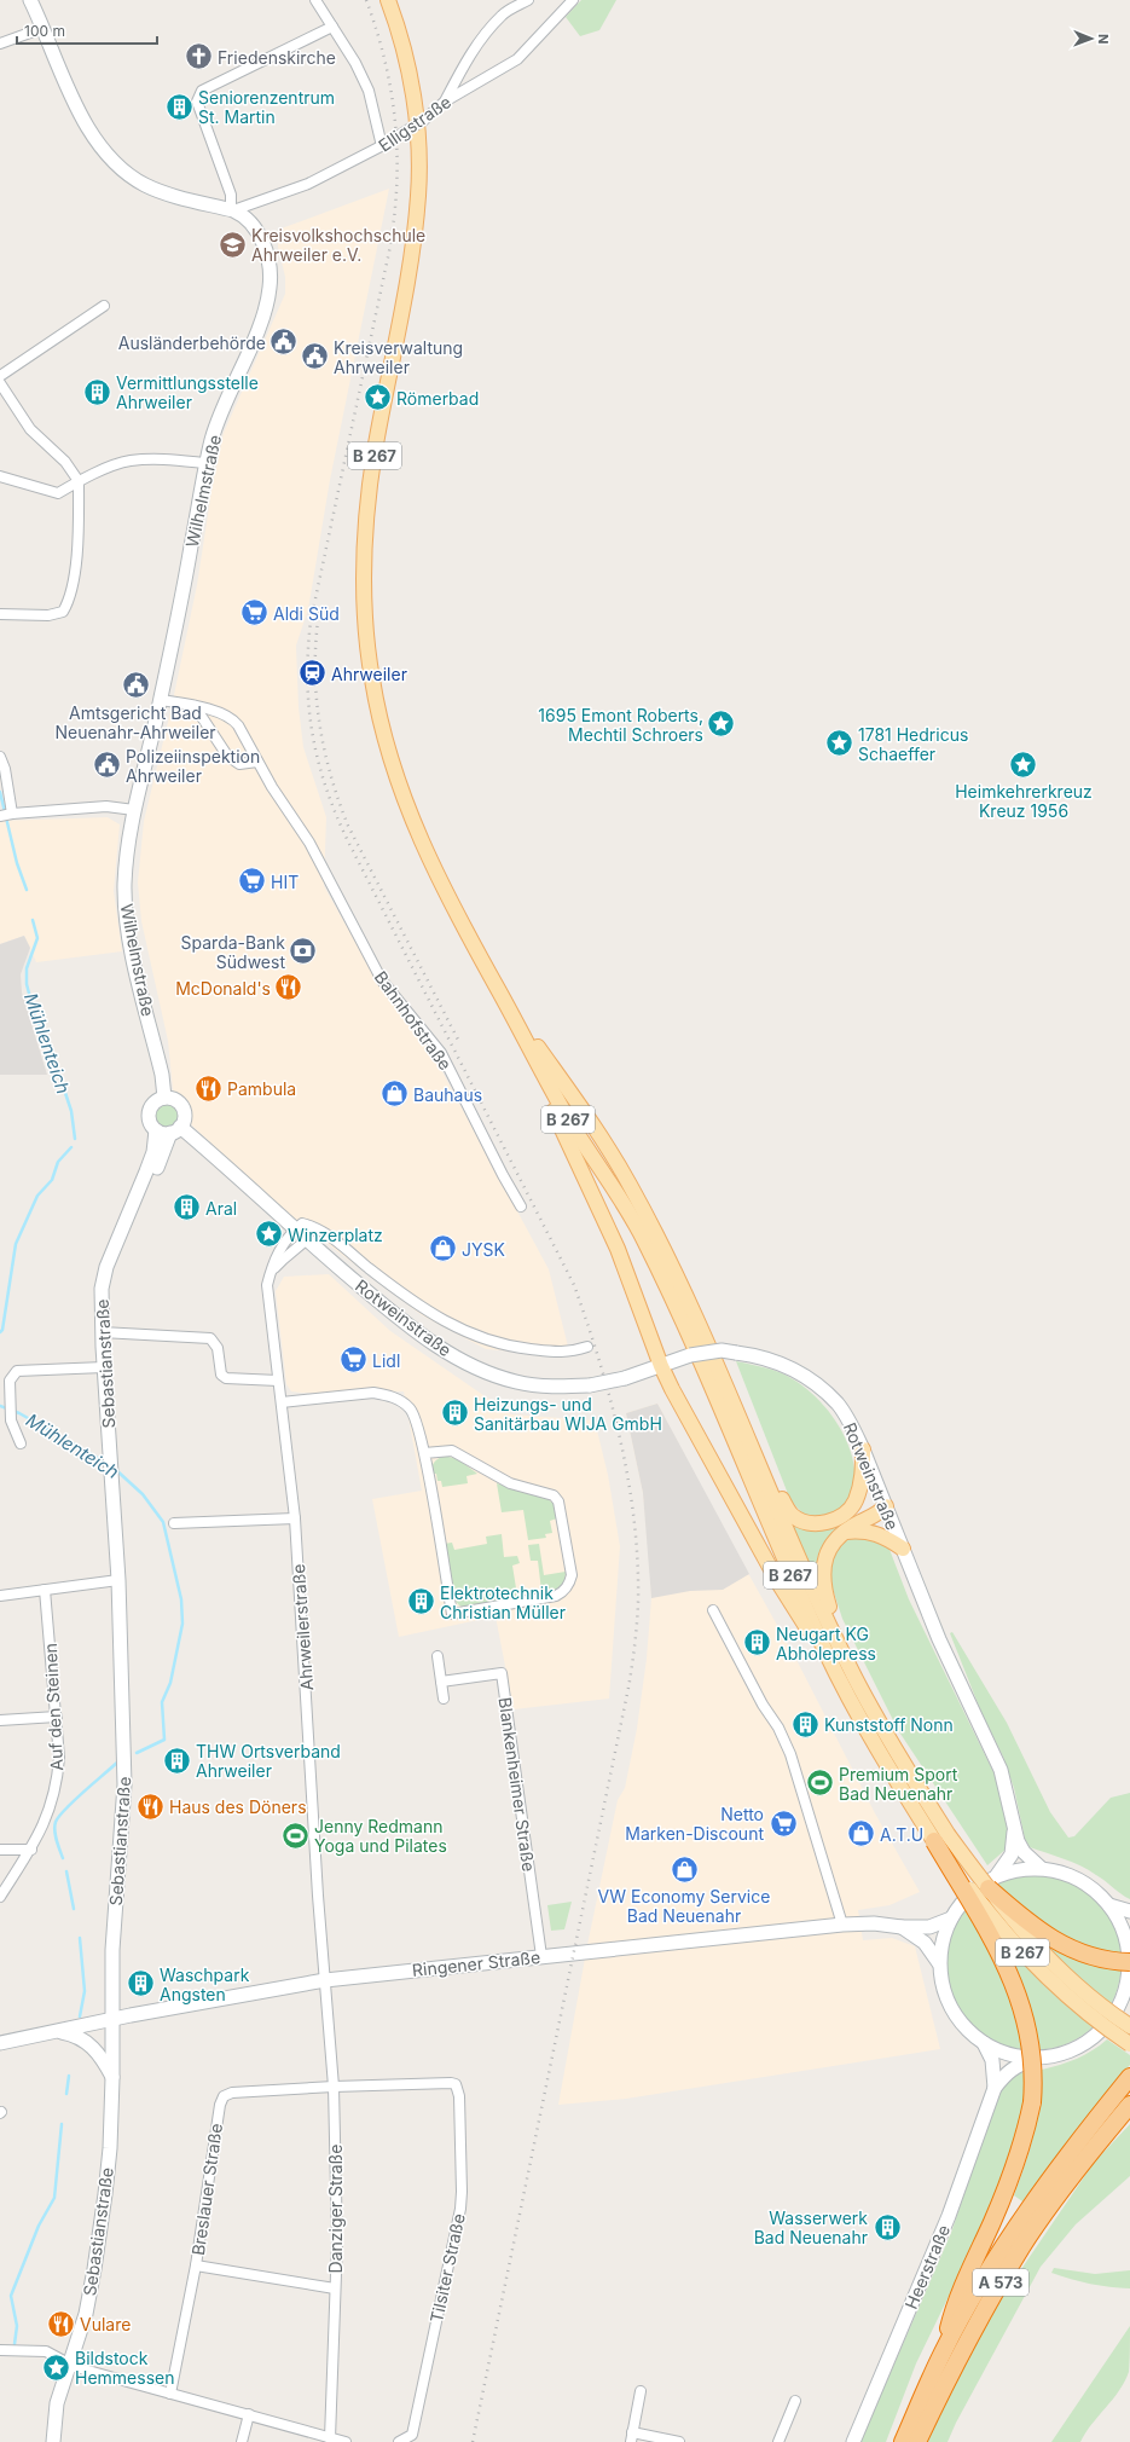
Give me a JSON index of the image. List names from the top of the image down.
{
  "streets": {
    "highway": ["A 573"],
    "main road": [
      "B 267",
      "Wilhelmstraße",
      "Rotweinstraße",
      "Sebastianstraße",
      "Ringener Straße",
      "Heerstraße"
    ],
    "street": [
      "Elligstraße",
      "Bahnhofstraße",
      "Ahrweilerstraße",
      "Auf den Steinen",
      "Blankenheimer Straße",
      "Breslauer Straße",
      "Danziger Straße",
      "Tilsiter Straße"
    ]
  },
  "crossings": [
    ["Elligstraße", "Wilhelmstraße"],
    ["B 267", "Rotweinstraße"],
    ["B 267", "A 573"],
    ["Wilhelmstraße", "Bahnhofstraße"],
    ["Wilhelmstraße", "Rotweinstraße"],
    ["Wilhelmstraße", "Sebastianstraße"],
    ["Rotweinstraße", "Sebastianstraße"],
    ["Rotweinstraße", "Ahrweilerstraße"],
    ["Sebastianstraße", "Ringener Straße"],
    ["Ahrweilerstraße", "Ringener Straße"],
    ["Ahrweilerstraße", "Danziger Straße"],
    ["Blankenheimer Straße", "Ringener Straße"],
    ["Ringener Straße", "Danziger Straße"],
    ["Breslauer Straße", "Danziger Straße"],
    ["Breslauer Straße", "Tilsiter Straße"],
    ["Danziger Straße", "Tilsiter Straße"]
  ],
  "water": ["Mühlenteich"],
  "places": {
    "church": ["Friedenskirche"],
    "building": [
      "Seniorenzentrum St. Martin",
      "Vermittlungsstelle Ahrweiler",
      "Aral",
      "Heizungs- und Sanitärbau WIJA GmbH",
      "Elektrotechnik Christian Müller",
      "Neugart KG Abholepress",
      "Kunststoff Nonn",
      "THW Ortsverband Ahrweiler",
      "Waschpark Angsten",
      "Wasserwerk Bad Neuenahr"
    ],
    "school or university": ["Kreisvolkshochschule Ahrweiler e.V."],
    "public building": [
      "Ausländerbehörde",
      "Kreisverwaltung Ahrweiler",
      "Amtsgericht Bad Neuenahr-Ahrweiler",
      "Polizeiinspektion Ahrweiler"
    ],
    "place": [
      "Römerbad",
      "1695 Emont Roberts, Mechtil Schroers",
      "1781 Hedricus Schaeffer",
      "Heimkehrerkreuz Kreuz 1956",
      "Winzerplatz",
      "Bildstock Hemmessen"
    ],
    "supermarket": [
      "Aldi Süd",
      "HIT",
      "Lidl",
      "Netto Marken-Discount"
    ],
    "station": ["Ahrweiler"],
    "bank": ["Sparda-Bank Südwest"],
    "restaurant": [
      "McDonald's",
      "Pambula",
      "Haus des Döners",
      "Vulare"
    ],
    "shop": [
      "Bauhaus",
      "JYSK",
      "A.T.U",
      "VW Economy Service Bad Neuenahr"
    ],
    "sports": ["Premium Sport Bad Neuenahr", "Jenny Redmann Yoga und Pilates"]
  },
  "scale_bar": "100 m",
  "north": "right"
}
